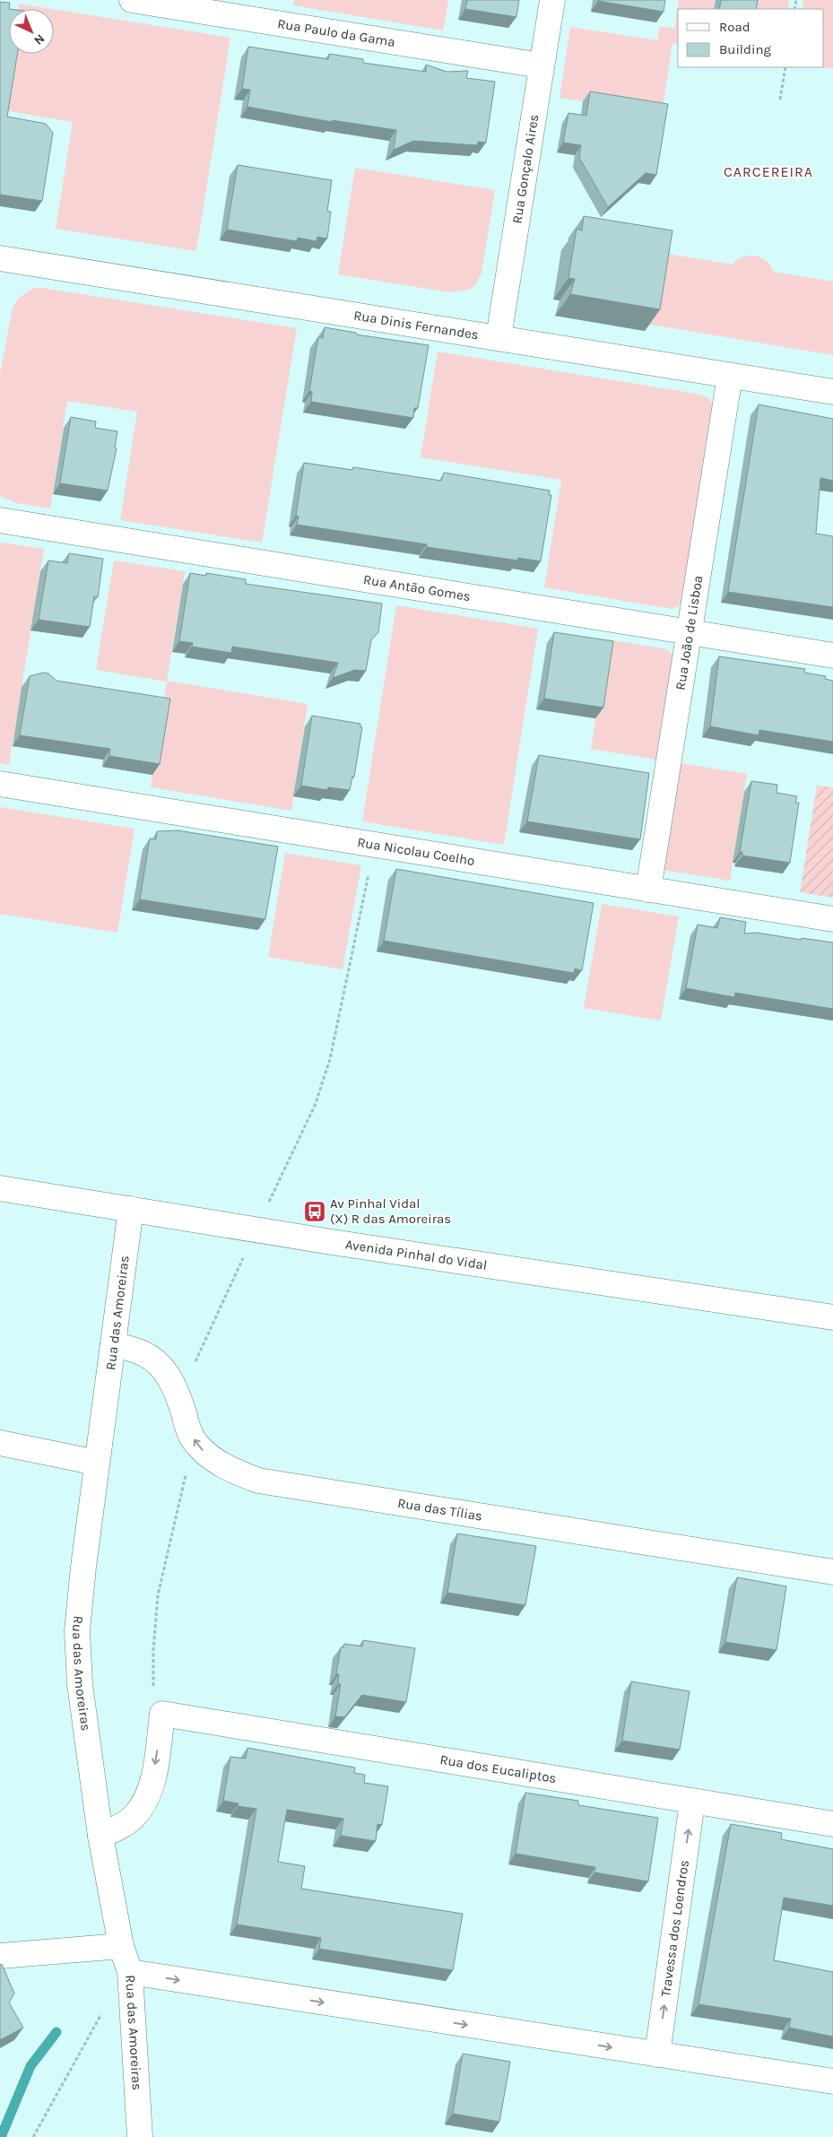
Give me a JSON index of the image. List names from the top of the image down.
{
  "streets": {
    "street": [
      "Rua Paulo da Gama",
      "Rua Gonçalo Aires",
      "Rua Dinis Fernandes",
      "Rua Antão Gomes",
      "Rua João de Lisboa",
      "Rua Nicolau Coelho",
      "Avenida Pinhal do Vidal",
      "Rua das Amoreiras",
      "Rua das Tílias",
      "Rua dos Eucaliptos",
      "Travessa dos Loendros"
    ]
  },
  "crossings": [
    ["Rua Paulo da Gama", "Rua Gonçalo Aires"],
    ["Rua Gonçalo Aires", "Rua Dinis Fernandes"],
    ["Rua Dinis Fernandes", "Rua João de Lisboa"],
    ["Rua Antão Gomes", "Rua João de Lisboa"],
    ["Rua João de Lisboa", "Rua Nicolau Coelho"],
    ["Avenida Pinhal do Vidal", "Rua das Amoreiras"],
    ["Rua das Amoreiras", "Rua das Tílias"],
    ["Rua dos Eucaliptos", "Travessa dos Loendros"]
  ],
  "one_way": ["Rua das Tílias", "Travessa dos Loendros"],
  "districts": ["CARCEREIRA"],
  "places": {
    "bus stop": ["Av Pinhal Vidal (X) R das Amoreiras"]
  },
  "legend": ["Road", "Building"],
  "north": "bottom right"
}
